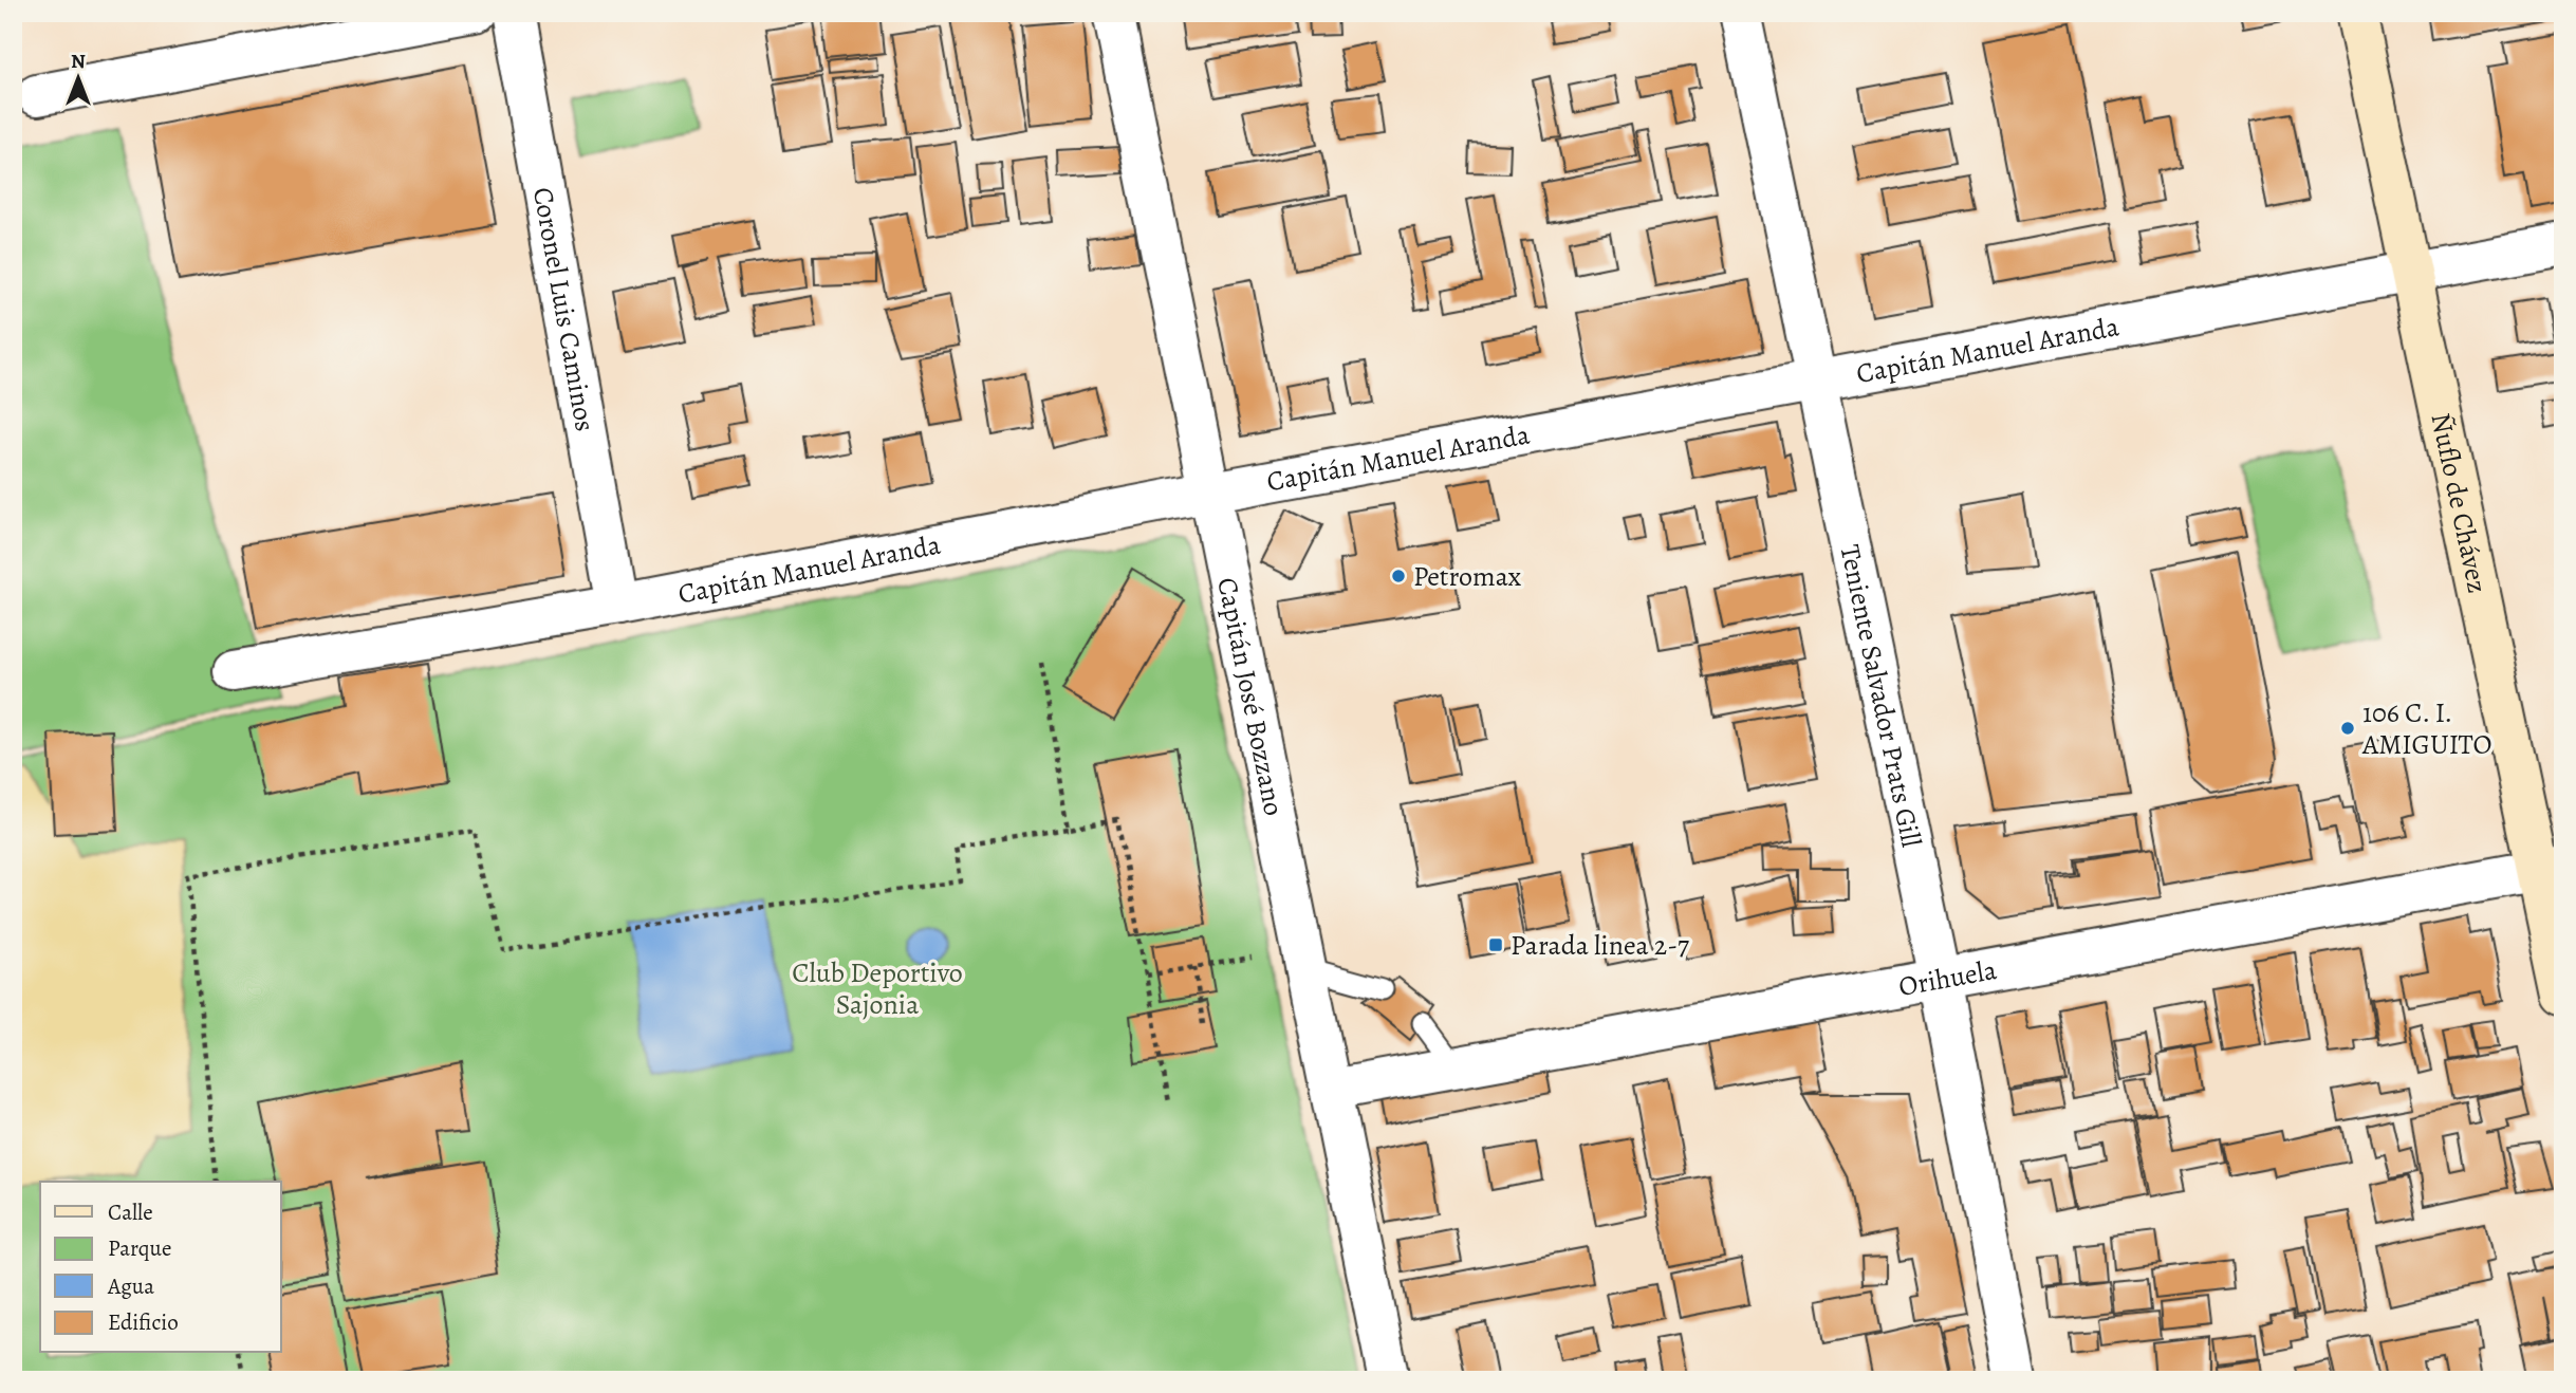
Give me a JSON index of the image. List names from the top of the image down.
{
  "streets": {
    "street": [
      "Coronel Luis Caminos",
      "Capitán Manuel Aranda",
      "Ñuflo de Chávez",
      "Capitán José Bozzano",
      "Teniente Salvador Prats Gill",
      "Orihuela"
    ]
  },
  "crossings": [
    ["Coronel Luis Caminos", "Capitán Manuel Aranda"],
    ["Capitán Manuel Aranda", "Ñuflo de Chávez"],
    ["Capitán Manuel Aranda", "Capitán José Bozzano"],
    ["Capitán Manuel Aranda", "Teniente Salvador Prats Gill"],
    ["Ñuflo de Chávez", "Orihuela"],
    ["Capitán José Bozzano", "Orihuela"],
    ["Teniente Salvador Prats Gill", "Orihuela"]
  ],
  "parks": ["Club Deportivo Sajonia"],
  "places": {
    "other": ["Petromax", "106 C. I. AMIGUITO"],
    "transit": ["Parada linea 2-7"]
  },
  "legend": [
    "Calle",
    "Parque",
    "Agua",
    "Edificio"
  ],
  "north": "top"
}
